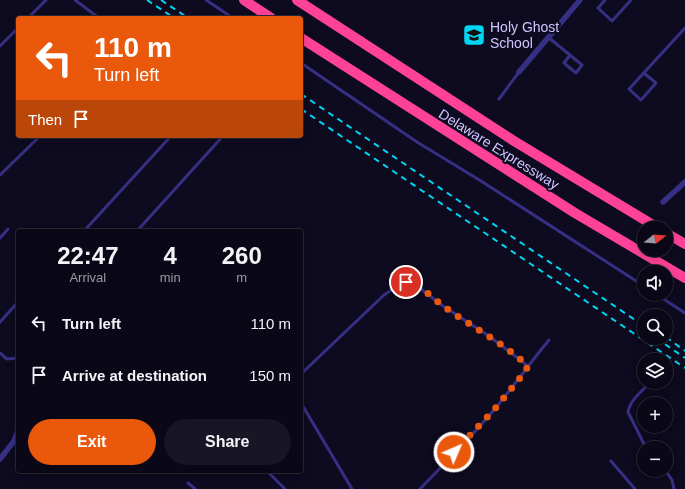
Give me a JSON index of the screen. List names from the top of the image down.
{
  "streets": {
    "highway": ["Delaware Expressway"]
  },
  "places": {
    "school or university": ["Holy Ghost School"]
  },
  "north": "right",
  "page": {
    "turn": ["110 m", "Turn left"],
    "then": "Then",
    "map_buttons": ["+", "−"],
    "eta": [
      "22:47",
      "Arrival",
      "4",
      "min",
      "260",
      "m"
    ],
    "list": [
      {
        "name": "Turn left",
        "value": "110 m"
      },
      {
        "name": "Arrive at destination",
        "value": "150 m"
      }
    ],
    "buttons": ["Exit", "Share"]
  }
}
